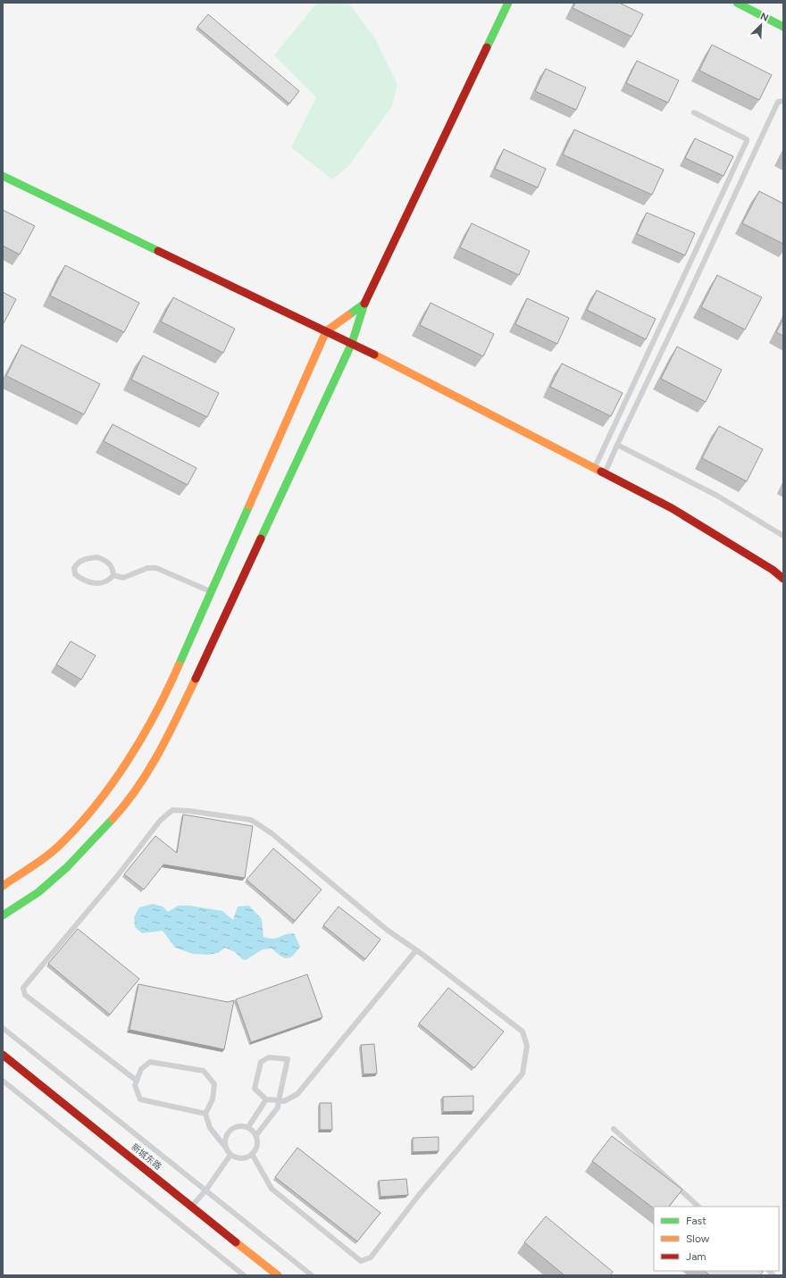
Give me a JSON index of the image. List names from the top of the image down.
{
  "streets": {
    "main road": ["新城东路"]
  },
  "legend": ["Fast", "Slow", "Jam"],
  "north": "top right"
}
